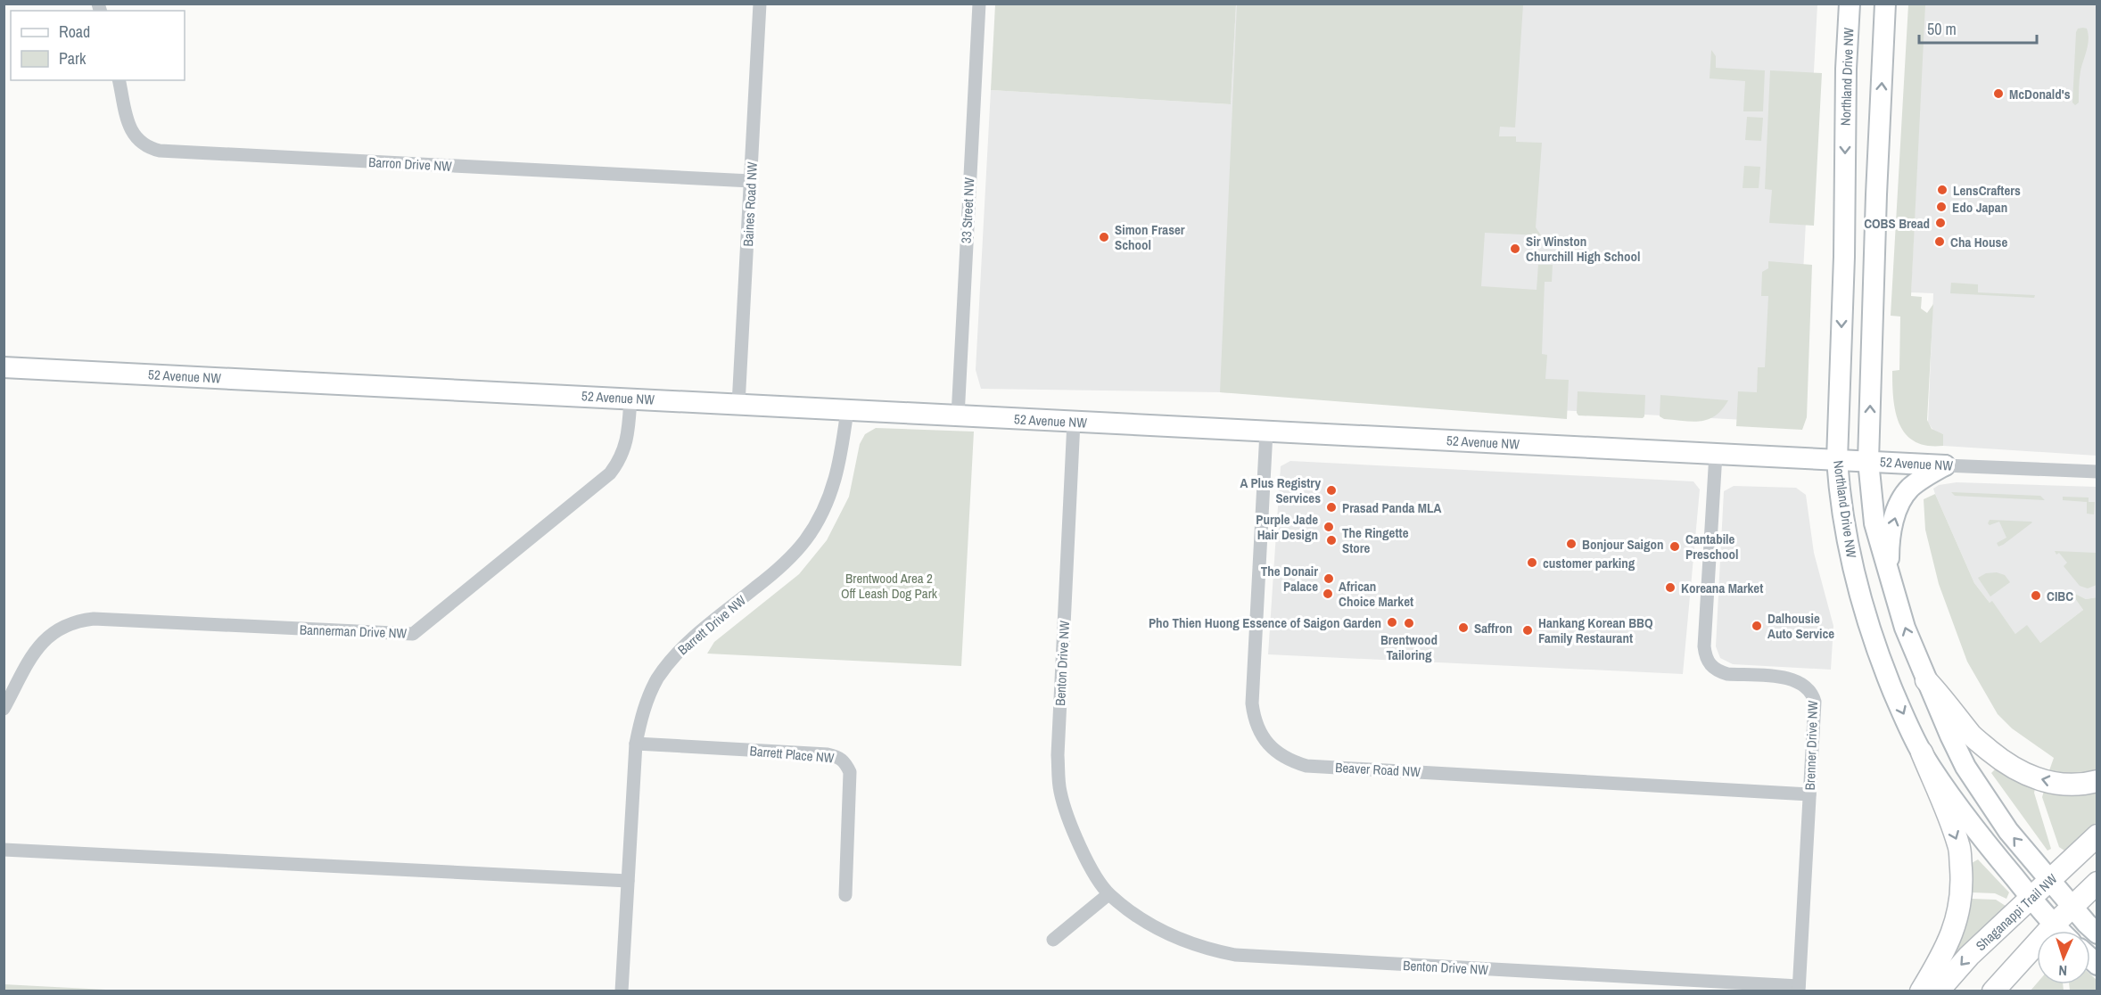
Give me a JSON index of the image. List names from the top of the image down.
{
  "streets": {
    "main road": ["Shaganappi Trail NW"],
    "street": [
      "Northland Drive NW",
      "Barron Drive NW",
      "Baines Road NW",
      "33 Street NW",
      "52 Avenue NW",
      "Barrett Drive NW",
      "Bannerman Drive NW",
      "Benton Drive NW",
      "Brenner Drive NW",
      "Barrett Place NW",
      "Beaver Road NW"
    ]
  },
  "crossings": [
    ["Northland Drive NW", "52 Avenue NW"],
    ["Northland Drive NW", "Shaganappi Trail NW"],
    ["Barron Drive NW", "Baines Road NW"],
    ["Baines Road NW", "52 Avenue NW"],
    ["33 Street NW", "52 Avenue NW"],
    ["52 Avenue NW", "Barrett Drive NW"],
    ["52 Avenue NW", "Bannerman Drive NW"],
    ["52 Avenue NW", "Benton Drive NW"],
    ["52 Avenue NW", "Brenner Drive NW"],
    ["52 Avenue NW", "Beaver Road NW"],
    ["Barrett Drive NW", "Barrett Place NW"],
    ["Benton Drive NW", "Brenner Drive NW"],
    ["Brenner Drive NW", "Beaver Road NW"]
  ],
  "parks": ["Brentwood Area 2 Off Leash Dog Park"],
  "places": [
    "McDonald's",
    "LensCrafters",
    "Edo Japan",
    "COBS Bread",
    "Simon Fraser School",
    "Cha House",
    "Sir Winston Churchill High School",
    "A Plus Registry Services",
    "Prasad Panda MLA",
    "Purple Jade Hair Design",
    "The Ringette Store",
    "Bonjour Saigon",
    "Cantabile Preschool",
    "customer parking",
    "The Donair Palace",
    "Koreana Market",
    "African Choice Market",
    "CIBC",
    "Pho Thien Huong Essence of Saigon Garden",
    "Brentwood Tailoring",
    "Dalhousie Auto Service",
    "Saffron",
    "Hankang Korean BBQ Family Restaurant"
  ],
  "legend": ["Road", "Park"],
  "scale_bar": "50 m",
  "north": "bottom"
}
